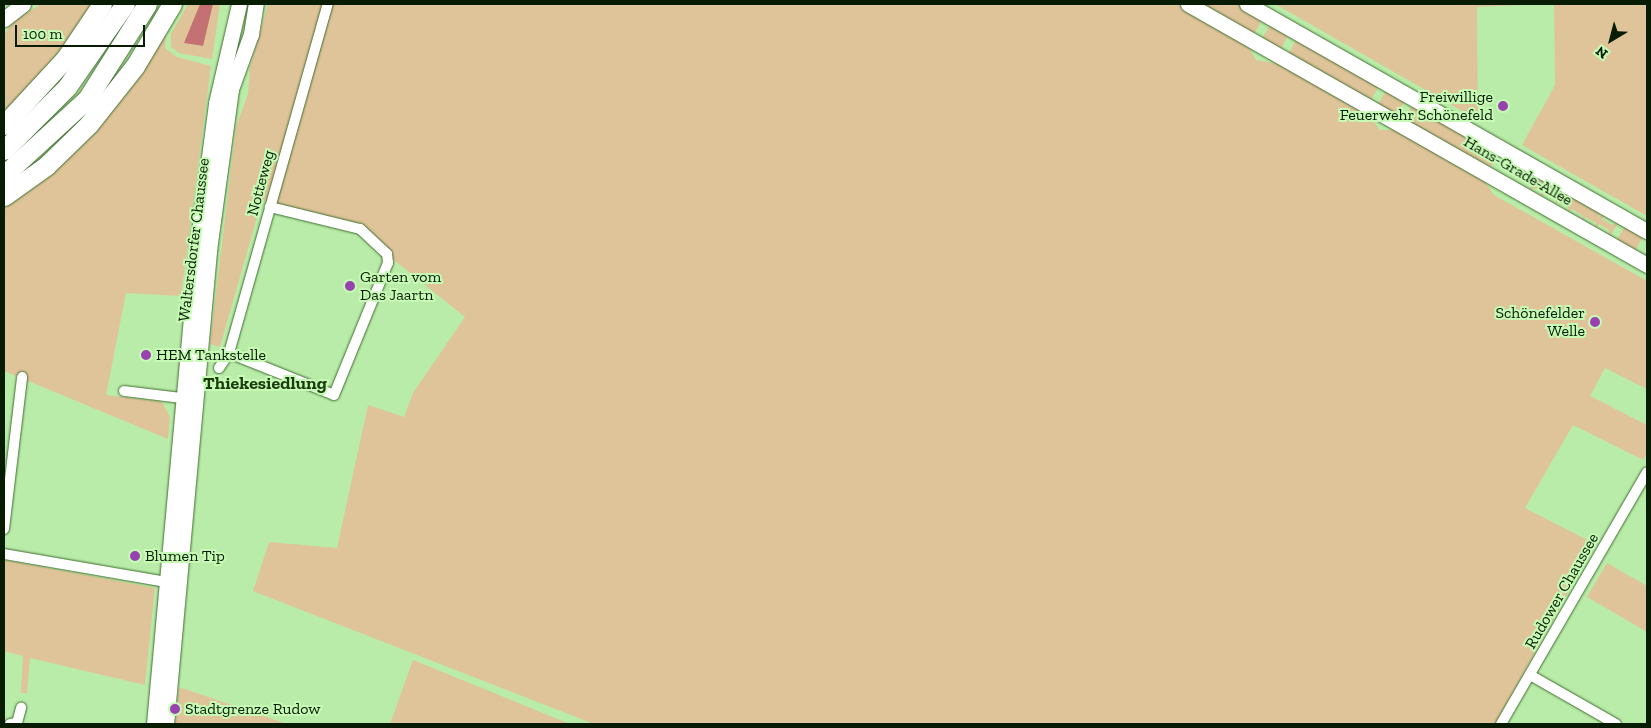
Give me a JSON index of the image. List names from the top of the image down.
{
  "streets": {
    "main road": ["Hans-Grade-Allee", "Waltersdorfer Chaussee"],
    "street": ["Notteweg", "Rudower Chaussee"]
  },
  "districts": ["Thiekesiedlung"],
  "places": [
    "Freiwillige Feuerwehr Schönefeld",
    "Garten vom Das Jaartn",
    "Schönefelder Welle",
    "HEM Tankstelle",
    "Blumen Tip",
    "Stadtgrenze Rudow"
  ],
  "scale_bar": "100 m",
  "north": "bottom left"
}
